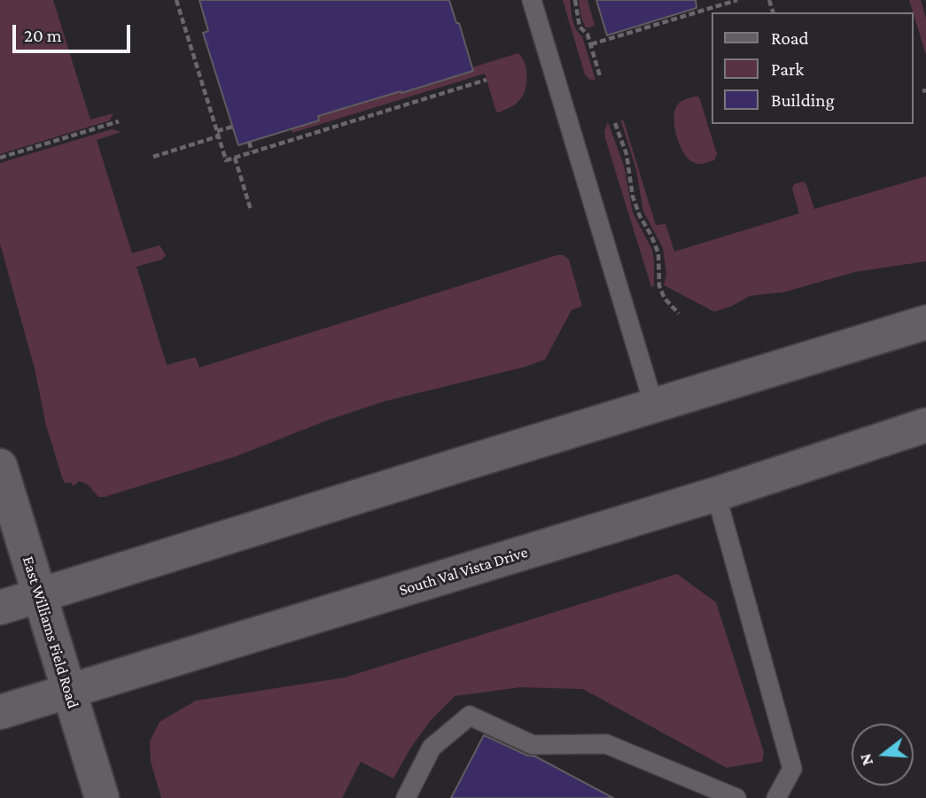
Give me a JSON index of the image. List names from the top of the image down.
{
  "streets": {
    "main road": ["South Val Vista Drive", "East Williams Field Road"]
  },
  "crossings": [
    ["South Val Vista Drive", "East Williams Field Road"]
  ],
  "legend": ["Road", "Park", "Building"],
  "scale_bar": "20 m",
  "north": "left"
}
